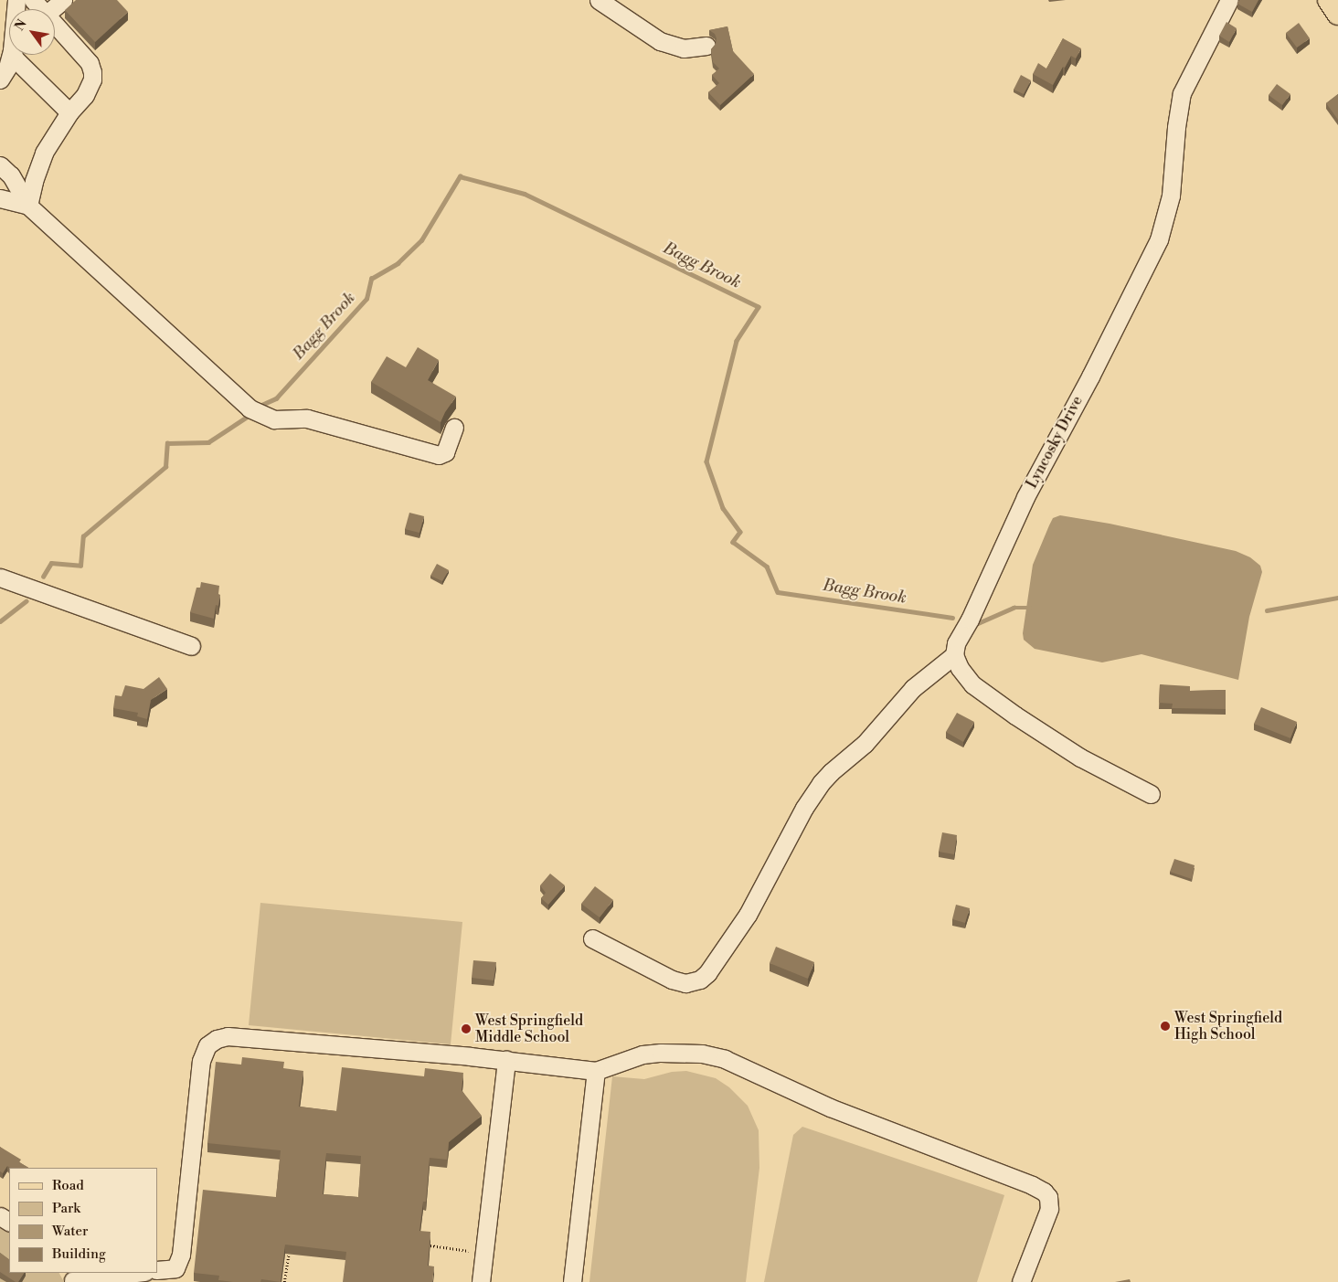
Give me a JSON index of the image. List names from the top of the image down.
{
  "streets": {
    "street": ["Lyncosky Drive"]
  },
  "water": ["Bagg Brook"],
  "places": ["West Springfield High School", "West Springfield Middle School"],
  "legend": [
    "Road",
    "Park",
    "Water",
    "Building"
  ],
  "north": "top left"
}
